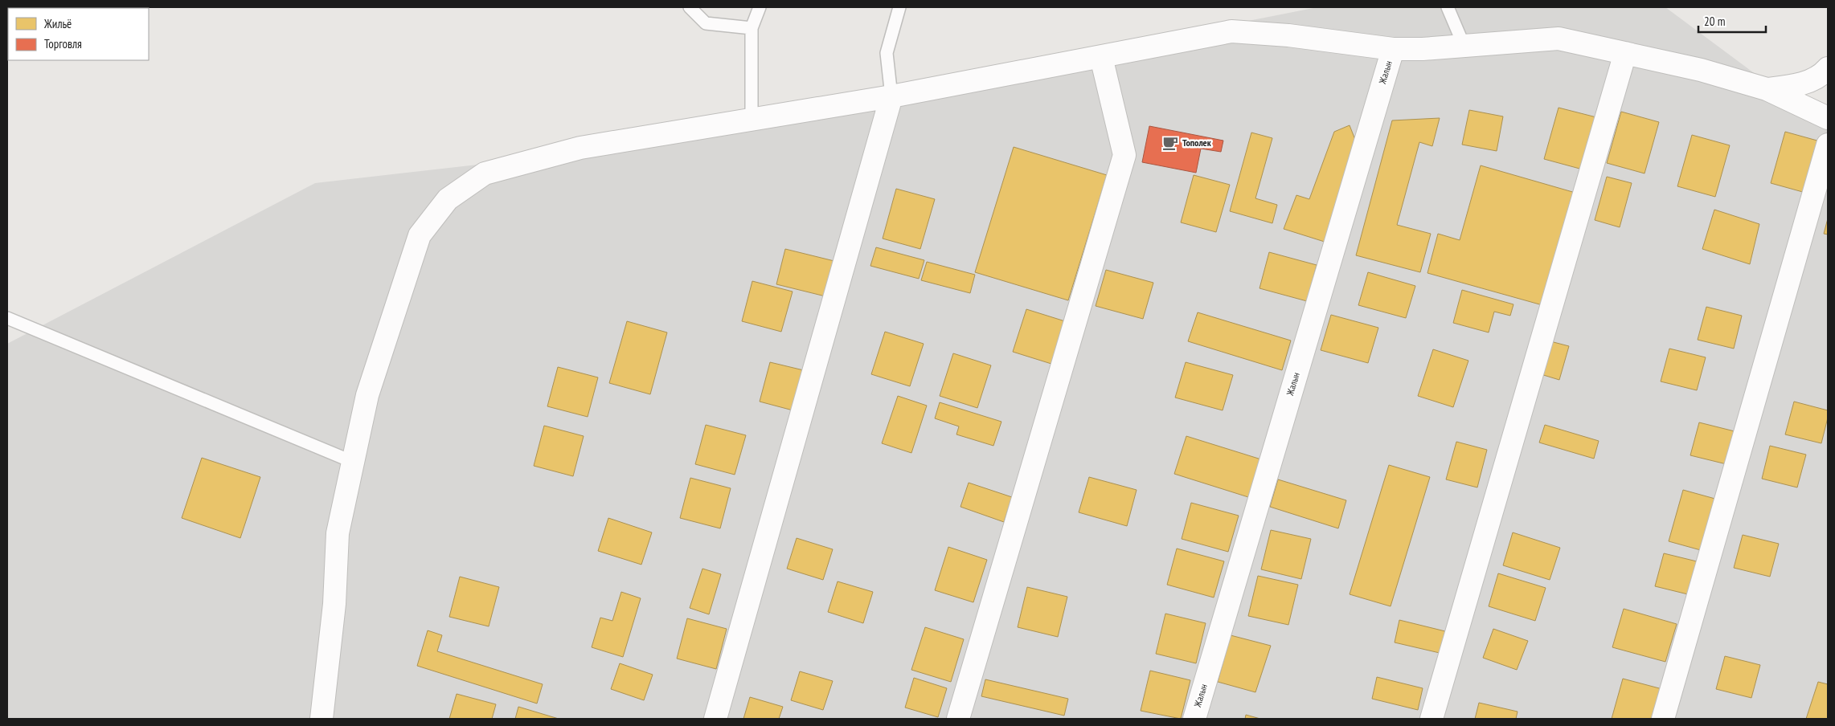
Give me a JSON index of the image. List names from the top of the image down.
{
  "streets": {
    "street": ["Жалын"]
  },
  "places": {
    "cafe": ["Тополек"]
  },
  "legend": ["Жильё", "Торговля"],
  "scale_bar": "20 m"
}
